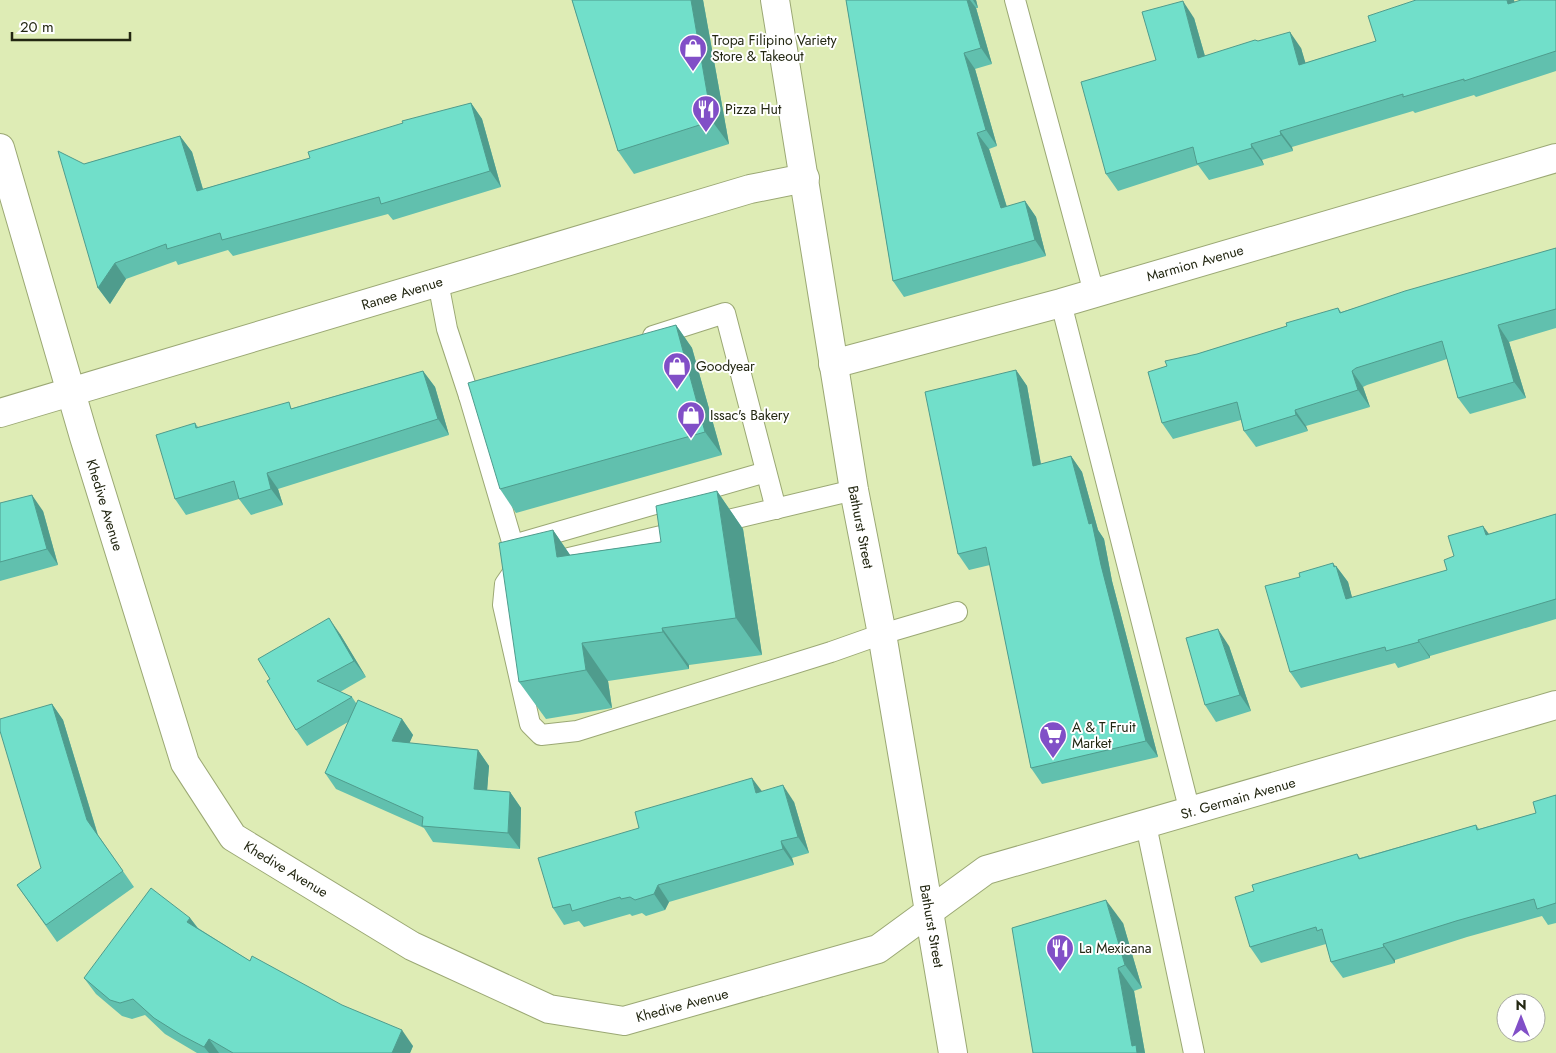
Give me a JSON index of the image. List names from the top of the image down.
{
  "streets": {
    "street": [
      "Marmion Avenue",
      "Ranee Avenue",
      "Khedive Avenue",
      "Bathurst Street",
      "St. Germain Avenue"
    ]
  },
  "crossings": [
    ["Marmion Avenue", "Bathurst Street"],
    ["Ranee Avenue", "Khedive Avenue"],
    ["Ranee Avenue", "Bathurst Street"],
    ["Khedive Avenue", "Bathurst Street"],
    ["Khedive Avenue", "St. Germain Avenue"],
    ["Bathurst Street", "St. Germain Avenue"]
  ],
  "places": {
    "shop": ["Tropa Filipino Variety Store & Takeout", "Goodyear", "Issac's Bakery"],
    "restaurant": ["Pizza Hut", "La Mexicana"],
    "supermarket": ["A & T Fruit Market"]
  },
  "scale_bar": "20 m",
  "north": "top"
}
